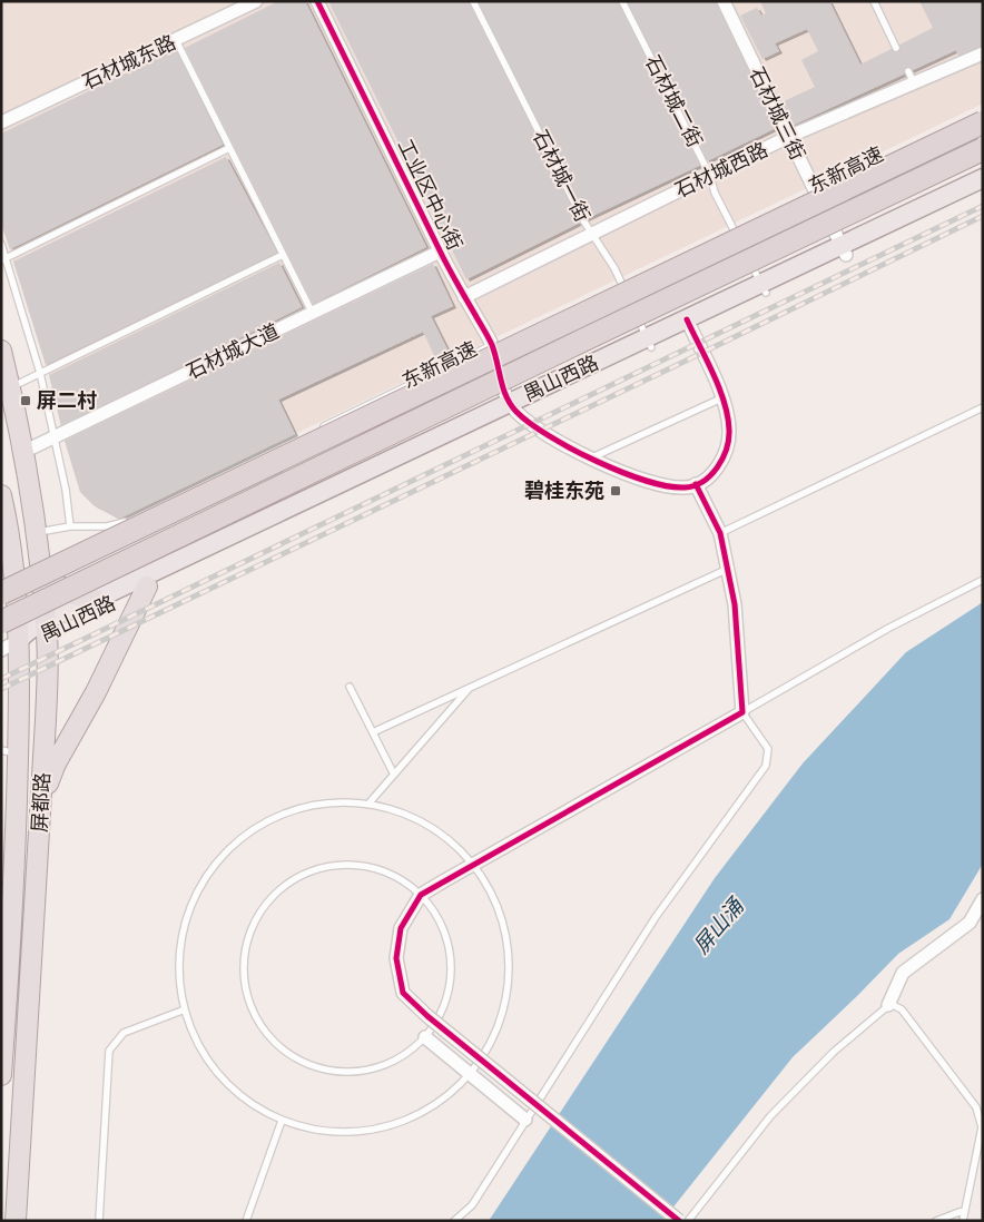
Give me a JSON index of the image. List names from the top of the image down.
{
  "streets": {
    "highway": ["东新高速", "屏都路"],
    "main road": ["禺山西路"],
    "street": [
      "石材城东路",
      "石材城三街",
      "石材城西路",
      "工业区中心街",
      "石材城大道"
    ],
    "lane": ["石材城二街", "石材城一街"]
  },
  "crossings": [
    ["石材城二街", "石材城西路"],
    ["石材城三街", "石材城西路"],
    ["石材城三街", "禺山西路"],
    ["石材城西路", "石材城一街"],
    ["石材城西路", "工业区中心街"],
    ["石材城一街", "禺山西路"],
    ["工业区中心街", "石材城大道"],
    ["工业区中心街", "禺山西路"],
    ["石材城大道", "屏都路"],
    ["禺山西路", "屏都路"]
  ],
  "water": ["屏山涌"],
  "places": {
    "transit": ["屏二村", "碧桂东苑"]
  }
}
